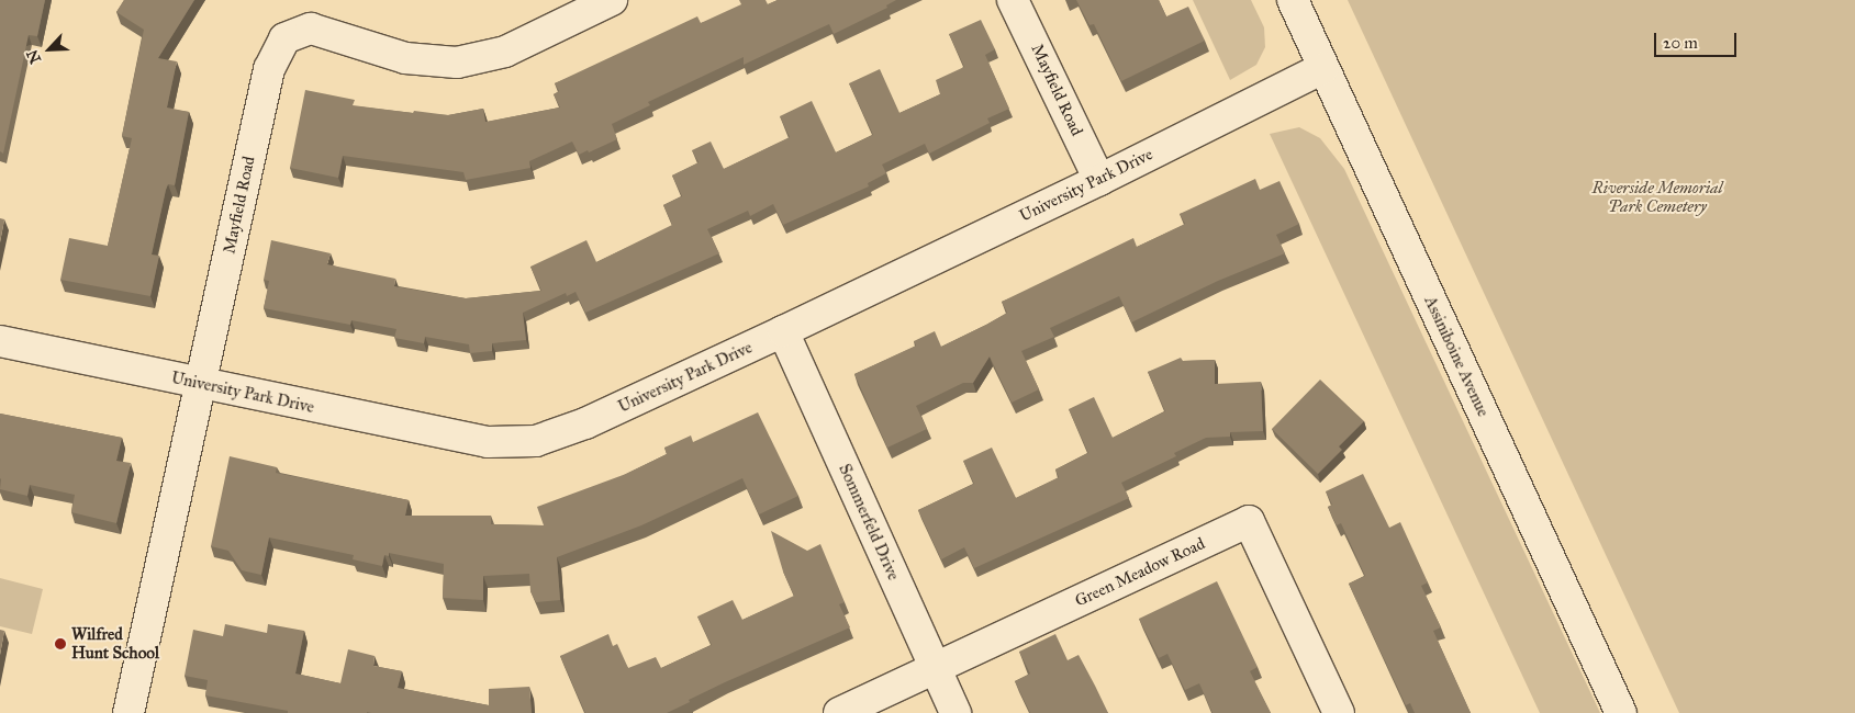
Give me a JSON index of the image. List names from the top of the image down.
{
  "streets": {
    "street": [
      "Mayfield Road",
      "University Park Drive",
      "Assiniboine Avenue",
      "Sommerfeld Drive",
      "Green Meadow Road"
    ]
  },
  "crossings": [
    ["Mayfield Road", "University Park Drive"],
    ["University Park Drive", "Assiniboine Avenue"],
    ["University Park Drive", "Sommerfeld Drive"],
    ["Sommerfeld Drive", "Green Meadow Road"]
  ],
  "parks": ["Riverside Memorial Park Cemetery"],
  "places": ["Wilfred Hunt School"],
  "scale_bar": "20 m",
  "north": "bottom left"
}
